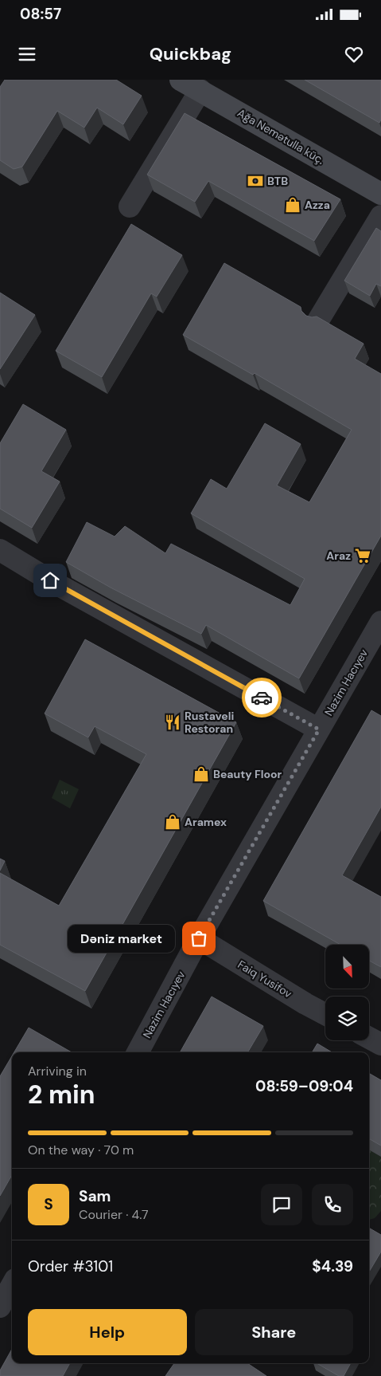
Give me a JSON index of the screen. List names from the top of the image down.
{
  "streets": {
    "street": ["Ağa Nemətulla küç.", "Nazim Hacıyev", "Faiq Yusifov"]
  },
  "crossings": [
    ["Nazim Hacıyev", "Faiq Yusifov"]
  ],
  "places": {
    "bank": ["BTB"],
    "shop": ["Azza", "Beauty Floor", "Aramex"],
    "supermarket": ["Araz"],
    "restaurant": ["Rustaveli Restoran"],
    "other": ["Dəniz market"]
  },
  "north": "bottom right",
  "page": {
    "status": "08:57",
    "header": "Quickbag",
    "bubble": "Dəniz market",
    "heading": ["2 min", "Arriving in", "08:59–09:04"],
    "panel": [
      "Sam",
      "Courier · 4.7",
      "Order #3101",
      "$4.39"
    ],
    "bar": "On the way · 70 m",
    "round": "S",
    "buttons": ["Help", "Share"]
  }
}
